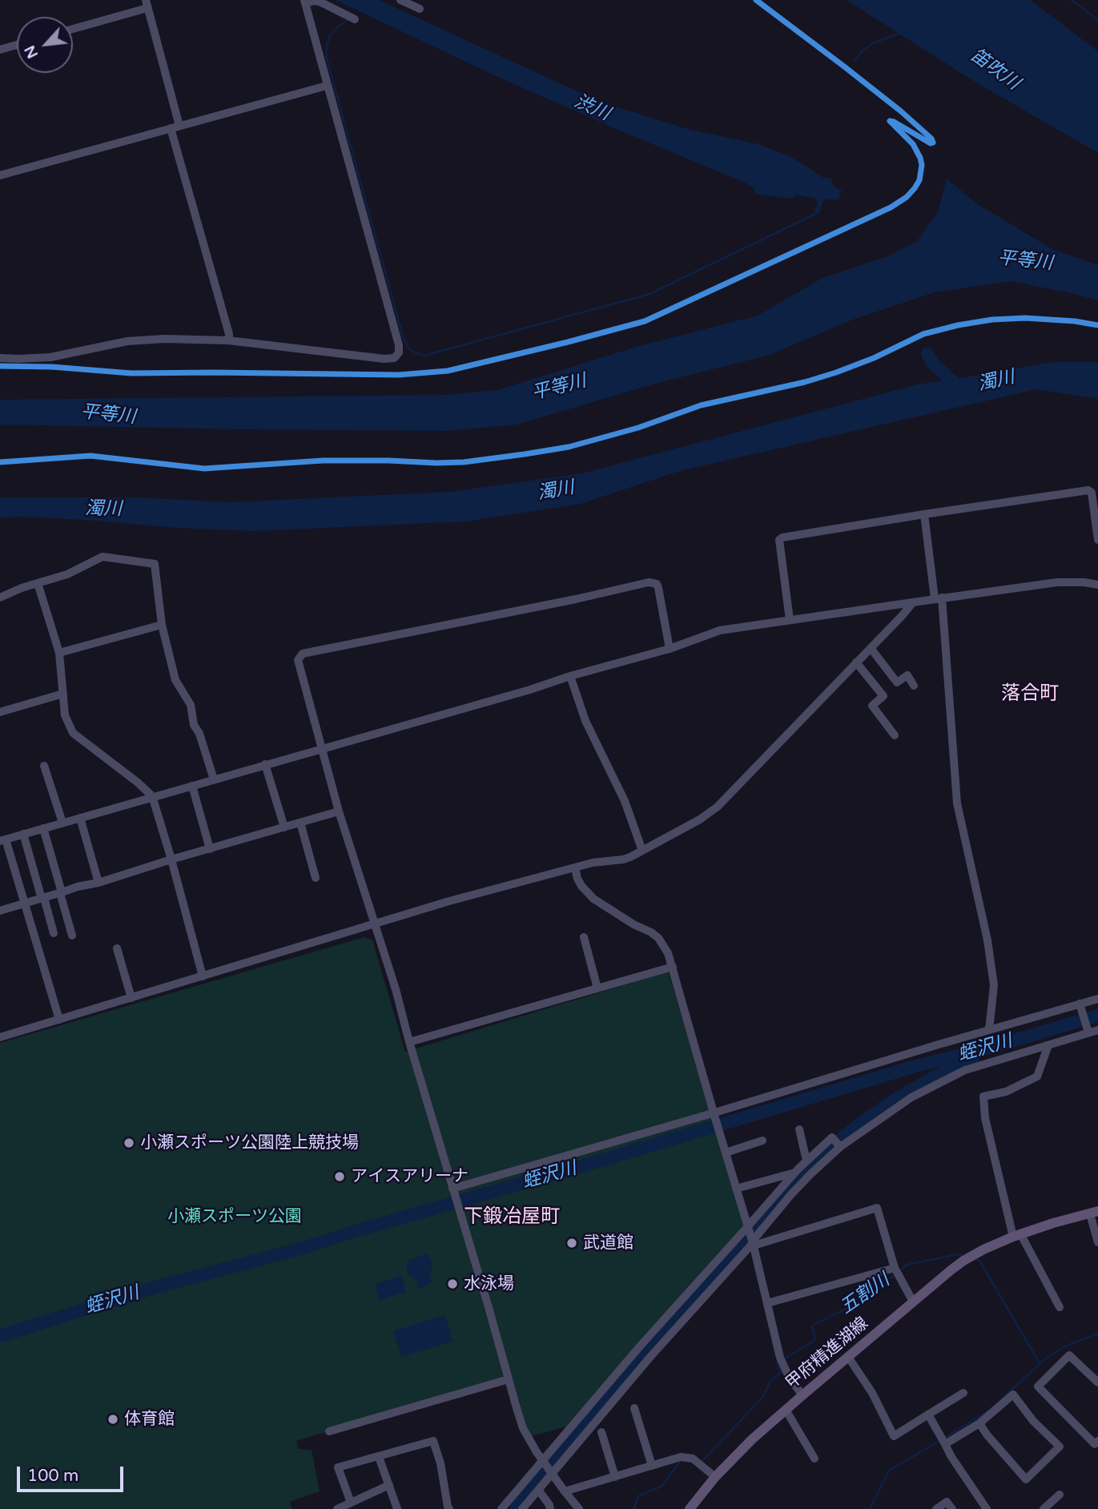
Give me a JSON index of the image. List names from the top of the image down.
{
  "streets": {
    "main road": ["甲府精進湖線"]
  },
  "districts": ["落合町", "下鍛冶屋町"],
  "water": [
    "笛吹川",
    "渋川",
    "平等川",
    "濁川",
    "蛭沢川",
    "五割川"
  ],
  "parks": ["小瀬スポーツ公園"],
  "places": [
    "小瀬スポーツ公園陸上競技場",
    "アイスアリーナ",
    "武道館",
    "水泳場",
    "体育館"
  ],
  "scale_bar": "100 m",
  "north": "bottom left"
}
